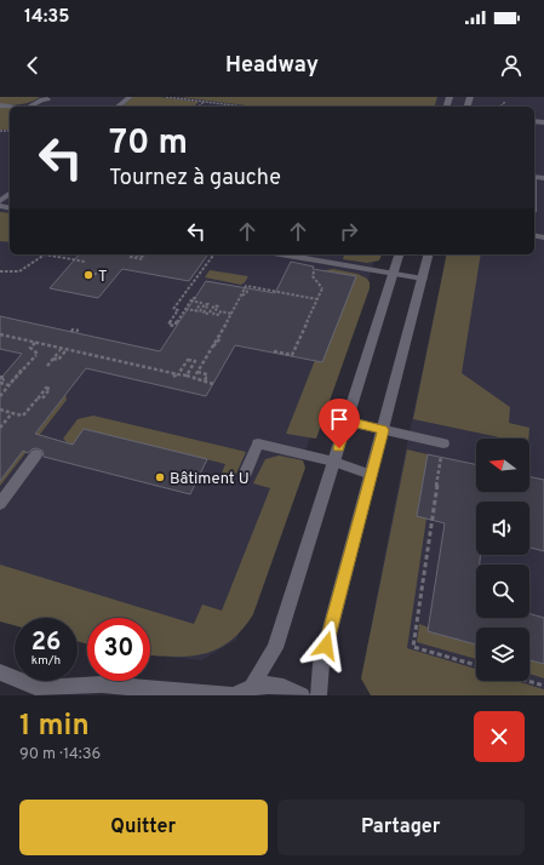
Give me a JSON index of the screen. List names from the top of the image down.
{
  "places": ["T", "Bâtiment U"],
  "north": "left",
  "page": {
    "status": "14:35",
    "header": "Headway",
    "turn": ["70 m", "Tournez à gauche"],
    "speed": "26 km/h",
    "limit": "30",
    "heading": ["1 min", "90 m · 14:36"],
    "buttons": ["Quitter", "Partager"]
  }
}
